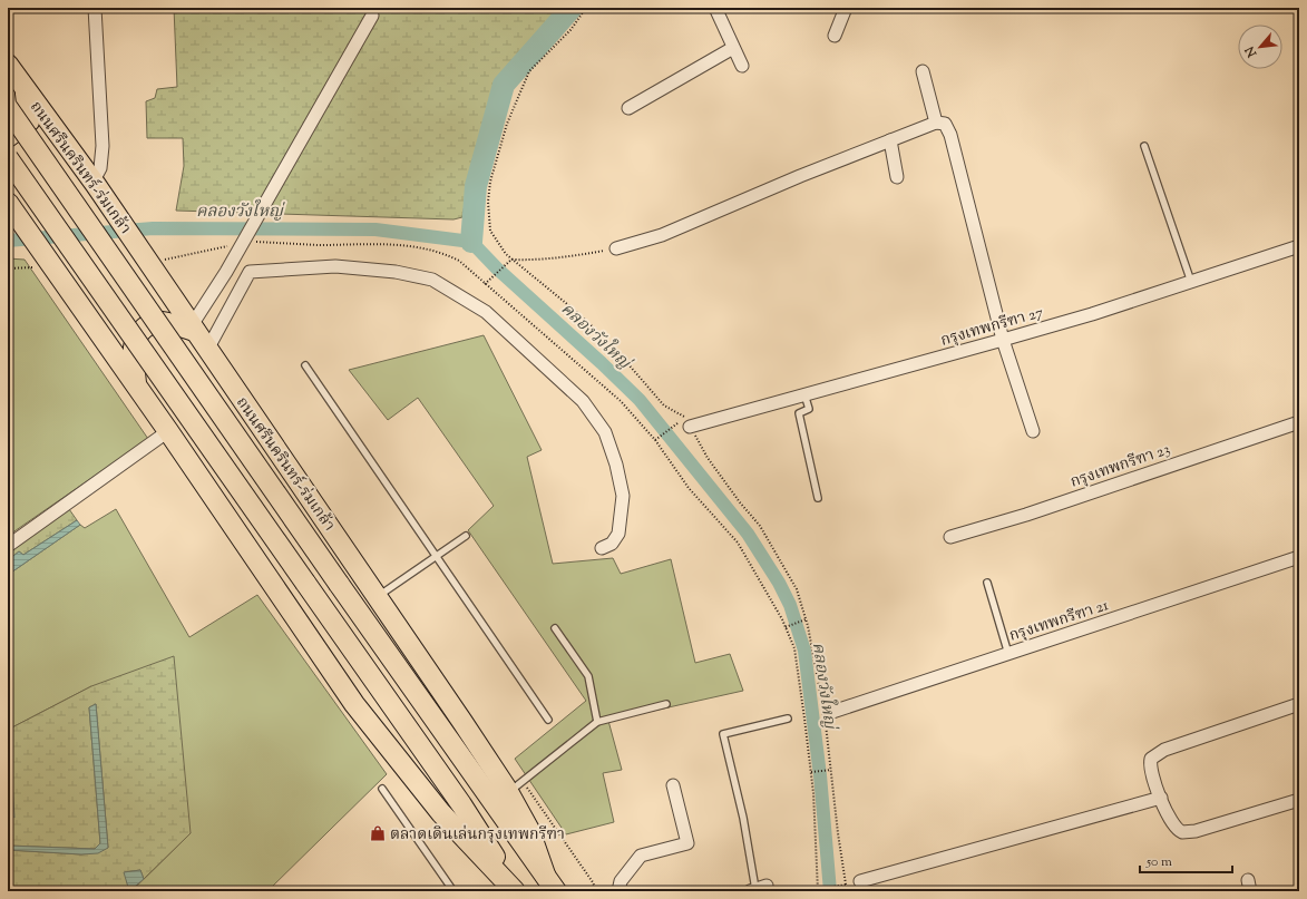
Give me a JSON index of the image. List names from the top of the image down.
{
  "streets": {
    "main road": ["ถนนศรีนครินทร์-ร่มเกล้า"],
    "street": ["กรุงเทพกรีฑา 27", "กรุงเทพกรีฑา 23", "กรุงเทพกรีฑา 21"]
  },
  "water": ["คลองวังใหญ่"],
  "places": {
    "shop": ["ตลาดเดินเล่นกรุงเทพกรีฑา"]
  },
  "scale_bar": "50 m",
  "north": "bottom left"
}
